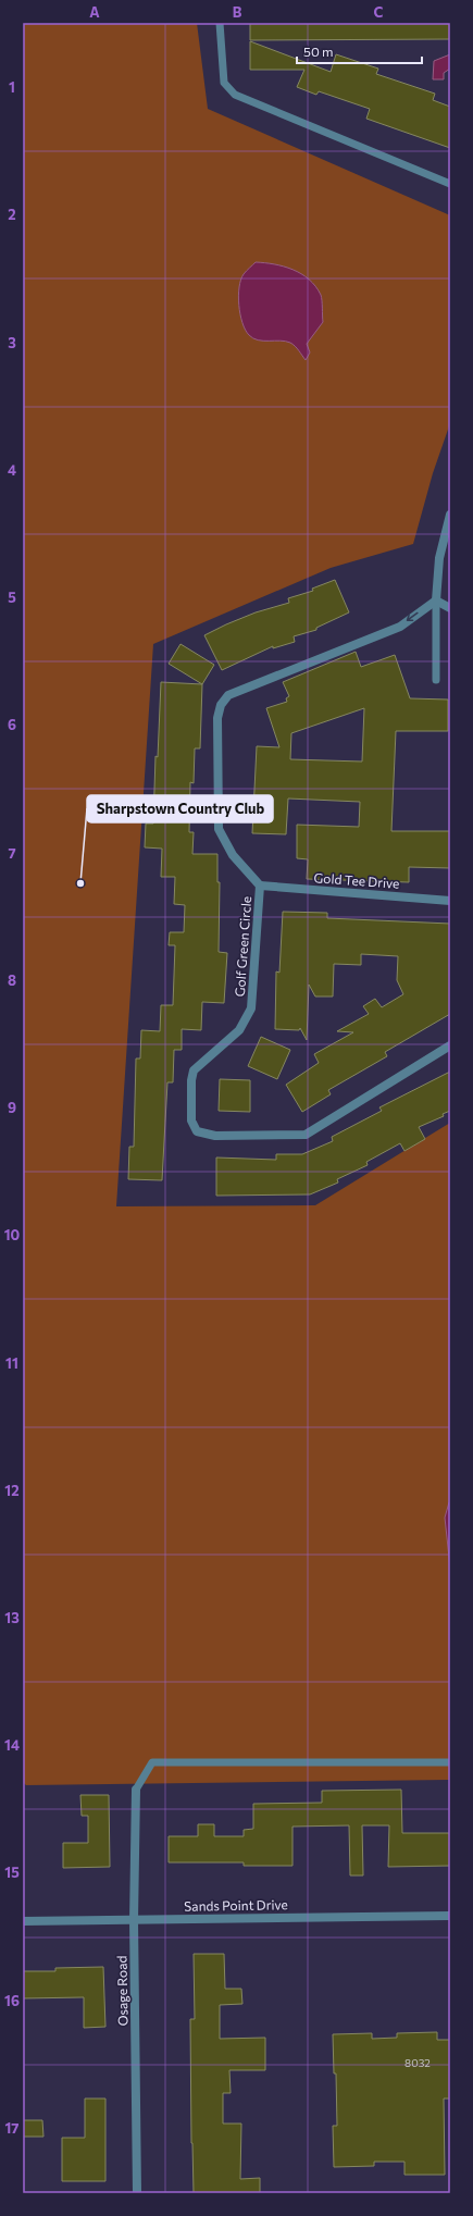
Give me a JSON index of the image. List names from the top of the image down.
{
  "streets": {
    "street": [
      "Gold Tee Drive",
      "Golf Green Circle",
      "Sands Point Drive",
      "Osage Road"
    ]
  },
  "crossings": [
    ["Gold Tee Drive", "Golf Green Circle"],
    ["Sands Point Drive", "Osage Road"]
  ],
  "places": ["Sharpstown Country Club"],
  "house_numbers": ["8032"],
  "scale_bar": "50 m",
  "grid": {
    "columns": ["A", "B", "C"],
    "rows": [
      "1",
      "2",
      "3",
      "4",
      "5",
      "6",
      "7",
      "8",
      "9",
      "10",
      "11",
      "12",
      "13",
      "14",
      "15",
      "16",
      "17"
    ]
  }
}
